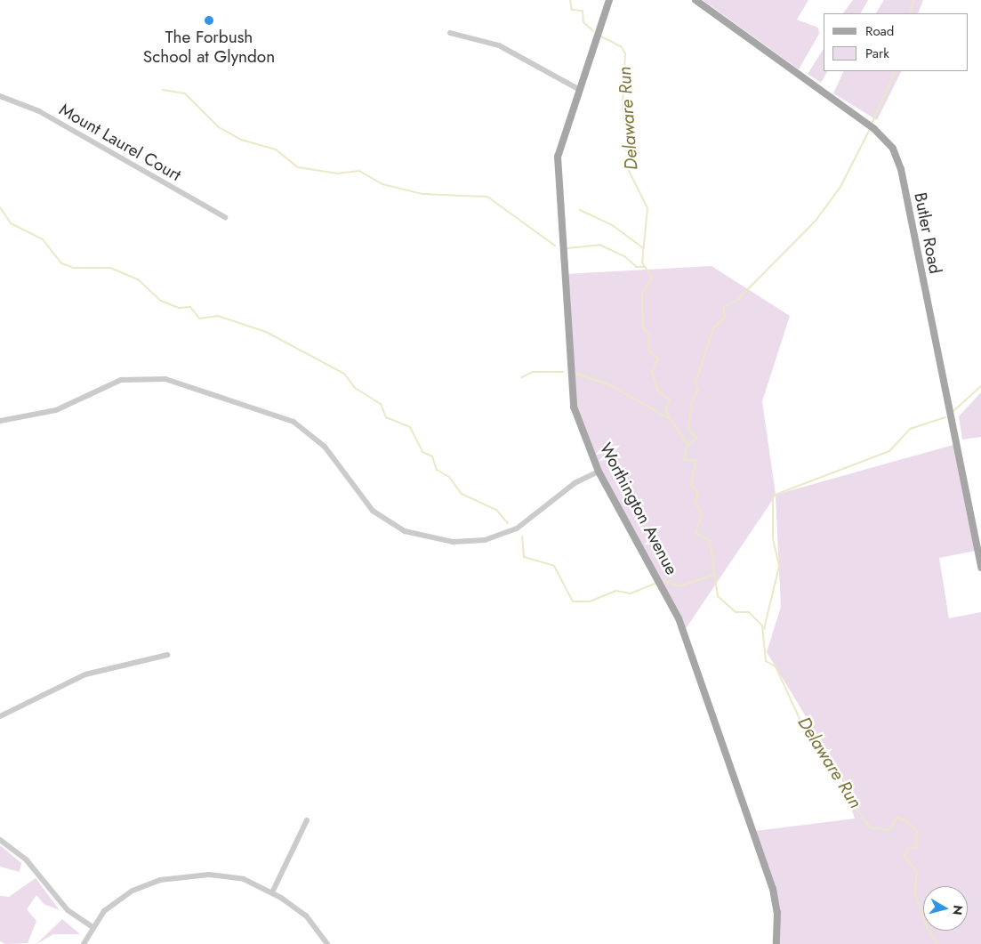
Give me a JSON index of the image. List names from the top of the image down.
{
  "streets": {
    "main road": ["Butler Road", "Worthington Avenue"],
    "street": ["Mount Laurel Court"]
  },
  "water": ["Delaware Run"],
  "places": ["The Forbush School at Glyndon"],
  "legend": ["Road", "Park"],
  "north": "right"
}
